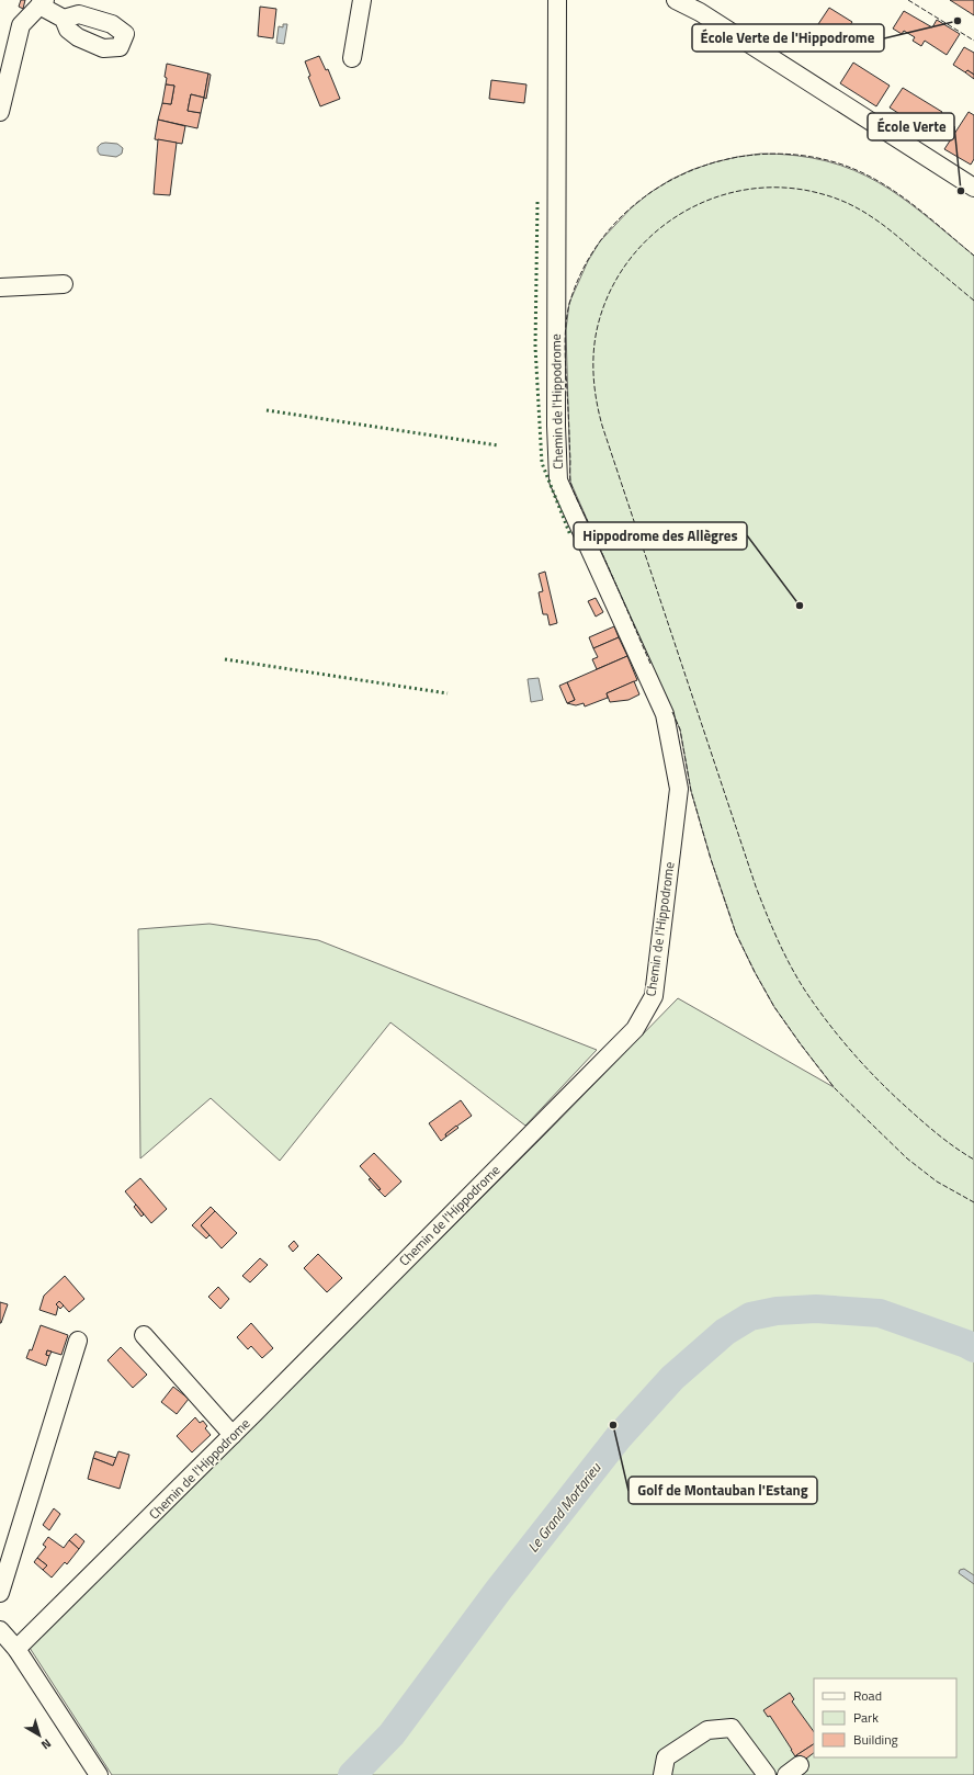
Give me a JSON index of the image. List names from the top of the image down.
{
  "streets": {
    "street": ["Chemin de l'Hippodrome"]
  },
  "water": ["Le Grand Mortarieu"],
  "places": [
    "École Verte de l'Hippodrome",
    "École Verte",
    "Hippodrome des Allègres",
    "Golf de Montauban l'Estang"
  ],
  "legend": ["Road", "Park", "Building"],
  "north": "bottom right"
}
